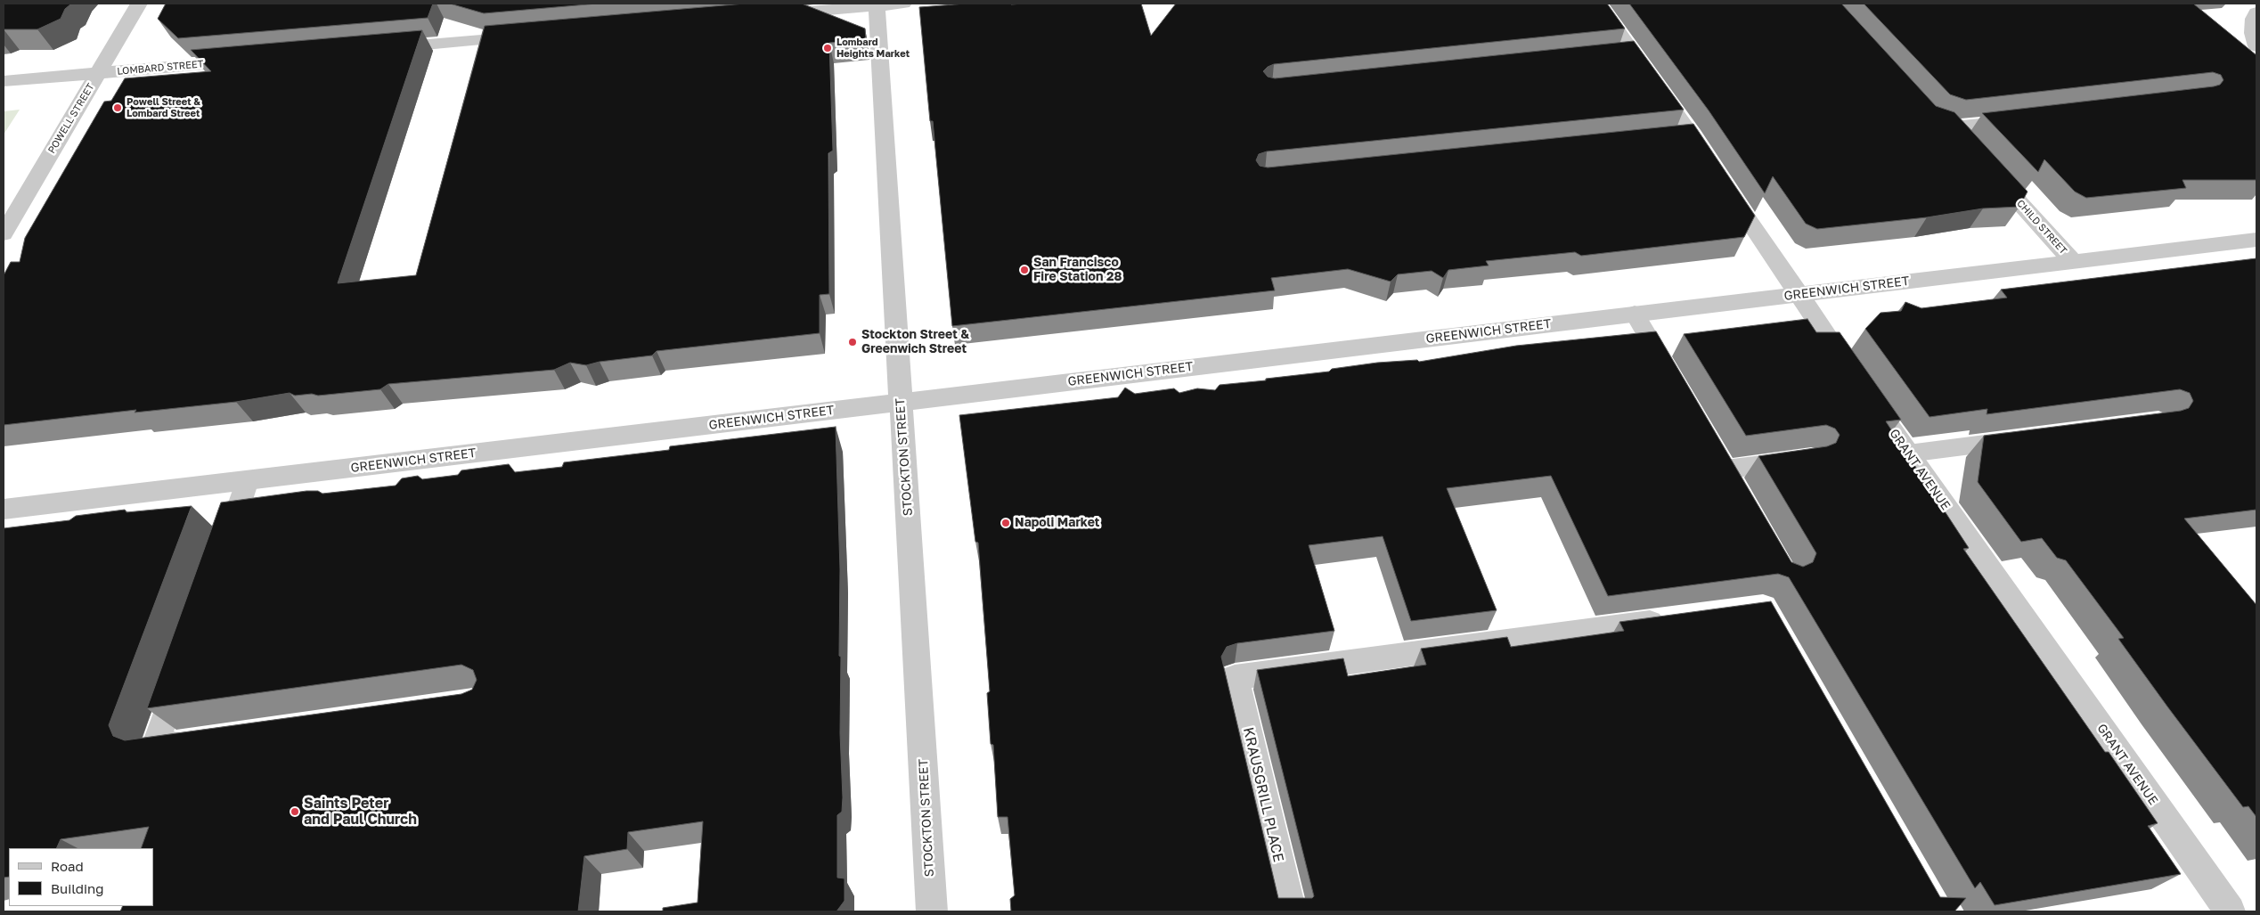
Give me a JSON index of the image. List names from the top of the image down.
{
  "streets": {
    "street": [
      "LOMBARD STREET",
      "POWELL STREET",
      "CHILD STREET",
      "GREENWICH STREET",
      "STOCKTON STREET",
      "GRANT AVENUE",
      "KRAUSGRILL PLACE"
    ]
  },
  "crossings": [
    ["LOMBARD STREET", "POWELL STREET"],
    ["CHILD STREET", "GREENWICH STREET"],
    ["GREENWICH STREET", "STOCKTON STREET"],
    ["GREENWICH STREET", "GRANT AVENUE"]
  ],
  "places": [
    "Lombard Heights Market",
    "Powell Street & Lombard Street",
    "San Francisco Fire Station 28",
    "Stockton Street & Greenwich Street",
    "Napoli Market",
    "Saints Peter and Paul Church"
  ],
  "legend": ["Road", "Building"]
}
